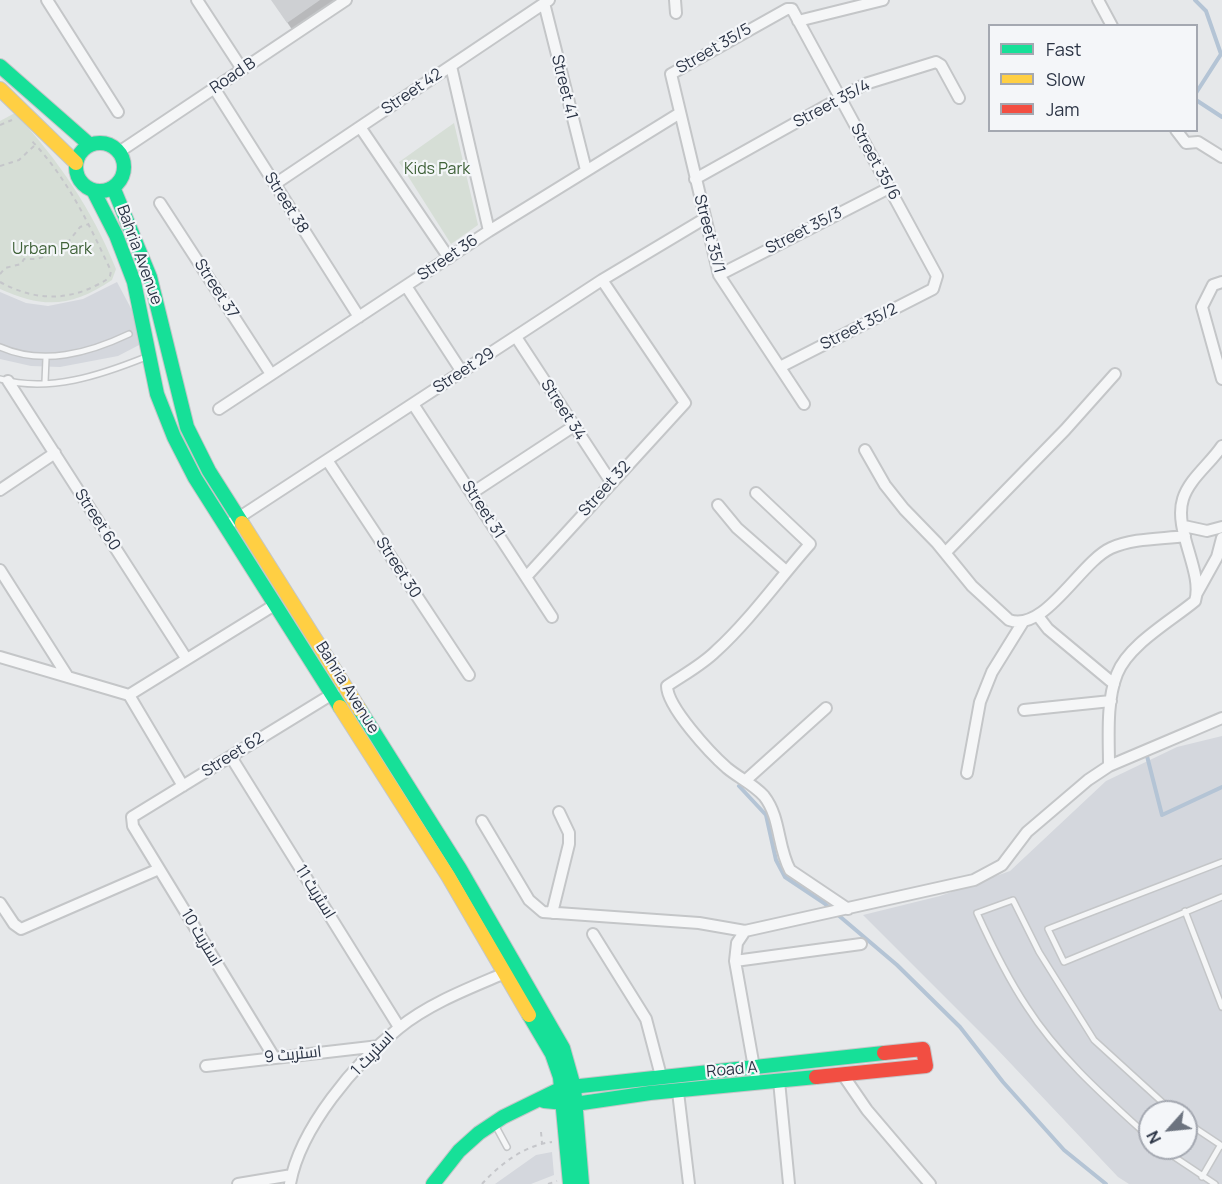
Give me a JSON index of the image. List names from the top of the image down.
{
  "streets": {
    "street": [
      "Street 35/5",
      "Road B",
      "Street 41",
      "Street 42",
      "Street 35/4",
      "Street 35/6",
      "Street 38",
      "Street 35/3",
      "Street 35/1",
      "Bahria Avenue",
      "Street 36",
      "Street 37",
      "Street 35/2",
      "Street 29",
      "Street 34",
      "Street 32",
      "Street 31",
      "Street 60",
      "Street 30",
      "Street 62",
      "اسٹریٹ 11",
      "اسٹریٹ 10",
      "اسٹریٹ 1",
      "اسٹریٹ 9",
      "Road A"
    ]
  },
  "crossings": [
    ["Street 35/5", "Street 35/6"],
    ["Street 35/5", "Street 35/1"],
    ["Street 35/5", "Street 36"],
    ["Road B", "Street 38"],
    ["Road B", "Bahria Avenue"],
    ["Street 41", "Street 42"],
    ["Street 41", "Street 36"],
    ["Street 42", "Street 38"],
    ["Street 35/4", "Street 35/6"],
    ["Street 35/4", "Street 35/1"],
    ["Street 35/6", "Street 35/3"],
    ["Street 35/6", "Street 35/2"],
    ["Street 38", "Street 36"],
    ["Street 35/3", "Street 35/1"],
    ["Street 35/1", "Street 36"],
    ["Street 35/1", "Street 35/2"],
    ["Street 35/1", "Street 29"],
    ["Bahria Avenue", "Street 29"],
    ["Bahria Avenue", "Street 62"],
    ["Bahria Avenue", "اسٹریٹ 1"],
    ["Bahria Avenue", "Road A"],
    ["Street 36", "Street 37"],
    ["Street 29", "Street 34"],
    ["Street 29", "Street 32"],
    ["Street 29", "Street 31"],
    ["Street 29", "Street 30"],
    ["Street 34", "Street 32"],
    ["Street 32", "Street 31"],
    ["Street 62", "اسٹریٹ 11"],
    ["Street 62", "اسٹریٹ 10"],
    ["اسٹریٹ 11", "اسٹریٹ 1"],
    ["اسٹریٹ 10", "اسٹریٹ 9"],
    ["اسٹریٹ 1", "اسٹریٹ 9"]
  ],
  "parks": ["Kids Park", "Urban Park"],
  "legend": ["Fast", "Slow", "Jam"],
  "north": "bottom left"
}
